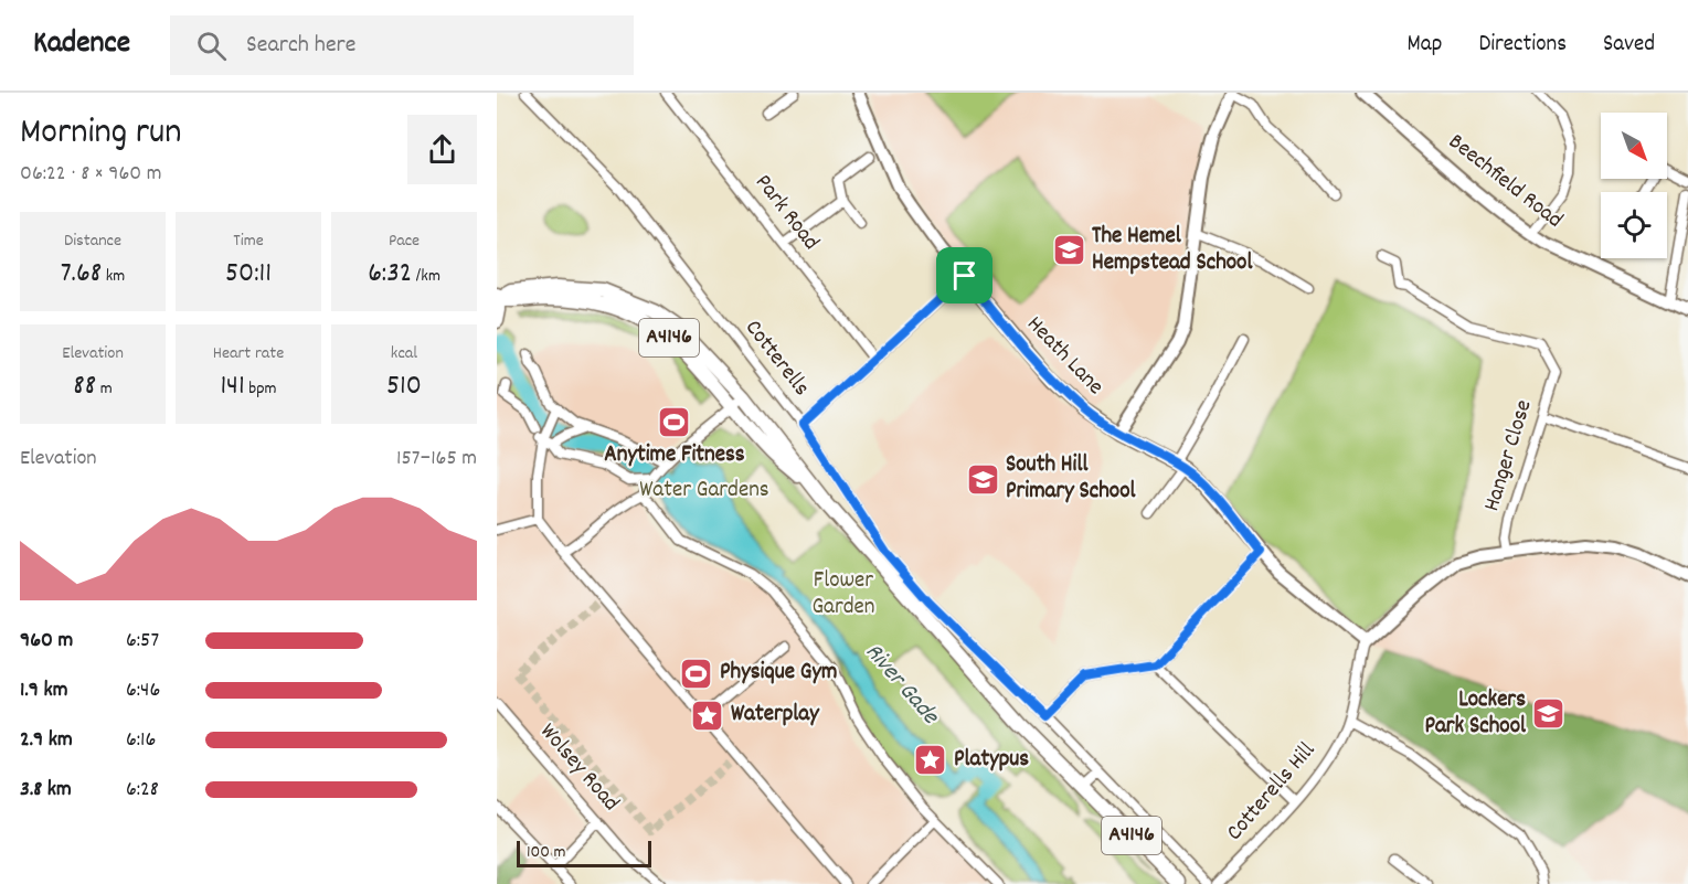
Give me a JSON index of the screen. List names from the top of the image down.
{
  "streets": {
    "main road": ["A4146"],
    "street": [
      "Beechfield Road",
      "Park Road",
      "Heath Lane",
      "Cotterells",
      "Hanger Close",
      "Wolsey Road",
      "Cotterells Hill"
    ]
  },
  "crossings": [
    ["Heath Lane", "Cotterells Hill"]
  ],
  "water": ["River Gade"],
  "parks": ["Water Gardens", "Flower Garden"],
  "places": {
    "school or university": ["The Hemel Hempstead School", "South Hill Primary School", "Lockers Park School"],
    "sports": ["Anytime Fitness", "Physique Gym"],
    "place": ["Waterplay", "Platypus"]
  },
  "scale_bar": "100 m",
  "north": "bottom right",
  "page": {
    "header": "Kadence",
    "search": "Search here",
    "nav": ["Map", "Directions", "Saved"],
    "heading": ["Morning run", "06:22 · 8 × 960 m"],
    "stats": [
      ["Distance", "7.68 km"],
      ["Time", "50:11"],
      ["Pace", "6:32 /km"],
      ["Elevation", "88 m"],
      ["Heart rate", "141 bpm"],
      ["kcal", "510"]
    ],
    "chart": ["Elevation", "157–165 m"],
    "list": [
      {
        "name": "960 m",
        "note": "6:57"
      },
      {
        "name": "1.9 km",
        "note": "6:46"
      },
      {
        "name": "2.9 km",
        "note": "6:16"
      },
      {
        "name": "3.8 km",
        "note": "6:28"
      }
    ],
    "scale": "100 m"
  }
}
